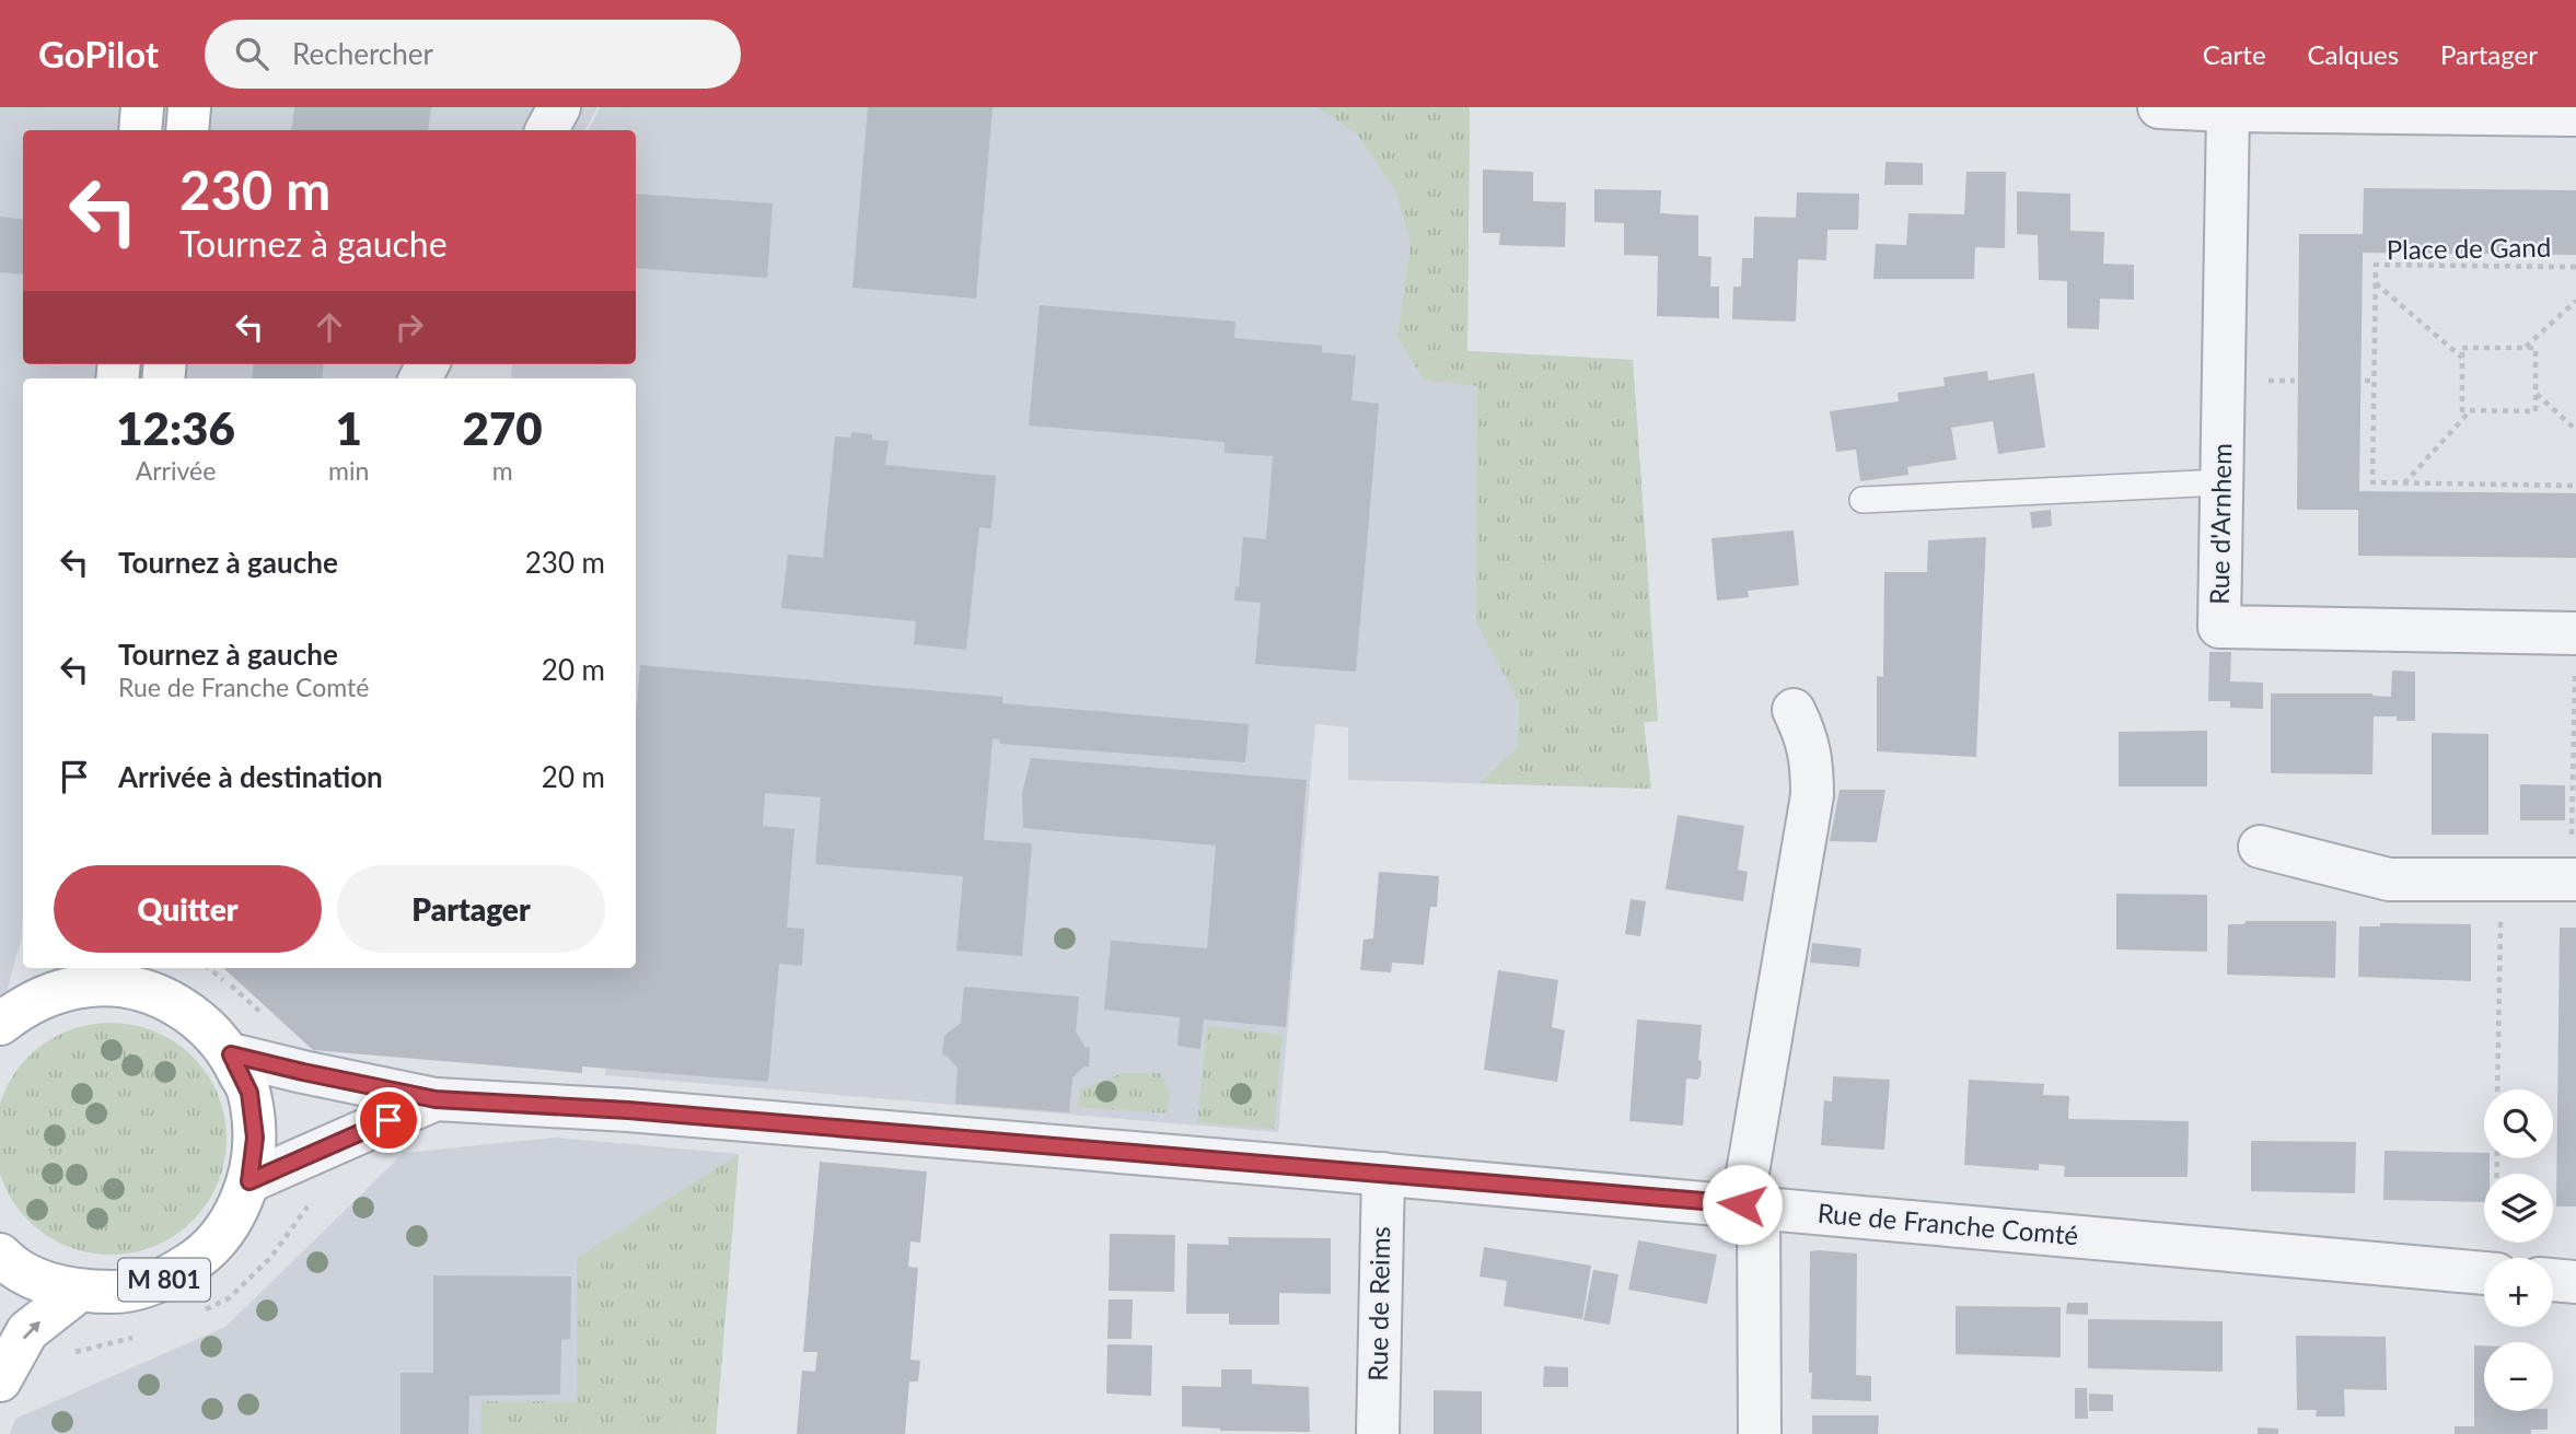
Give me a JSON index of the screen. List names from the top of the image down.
{
  "streets": {
    "main road": ["M 801"],
    "street": ["Rue d'Arnhem", "Rue de Franche Comté", "Rue de Reims"],
    "path": ["Place de Gand"]
  },
  "crossings": [
    ["Rue de Franche Comté", "M 801"],
    ["Rue de Franche Comté", "Rue de Reims"]
  ],
  "page": {
    "header": "GoPilot",
    "search": "Rechercher",
    "nav": ["Carte", "Calques", "Partager"],
    "turn": ["230 m", "Tournez à gauche"],
    "eta": [
      "12:36",
      "Arrivée",
      "1",
      "min",
      "270",
      "m"
    ],
    "list": [
      {
        "name": "Tournez à gauche",
        "value": "230 m"
      },
      {
        "name": "Tournez à gauche",
        "note": "Rue de Franche Comté",
        "value": "20 m"
      },
      {
        "name": "Arrivée à destination",
        "value": "20 m"
      }
    ],
    "buttons": ["Quitter", "Partager"],
    "map_buttons": ["+", "−"]
  }
}
